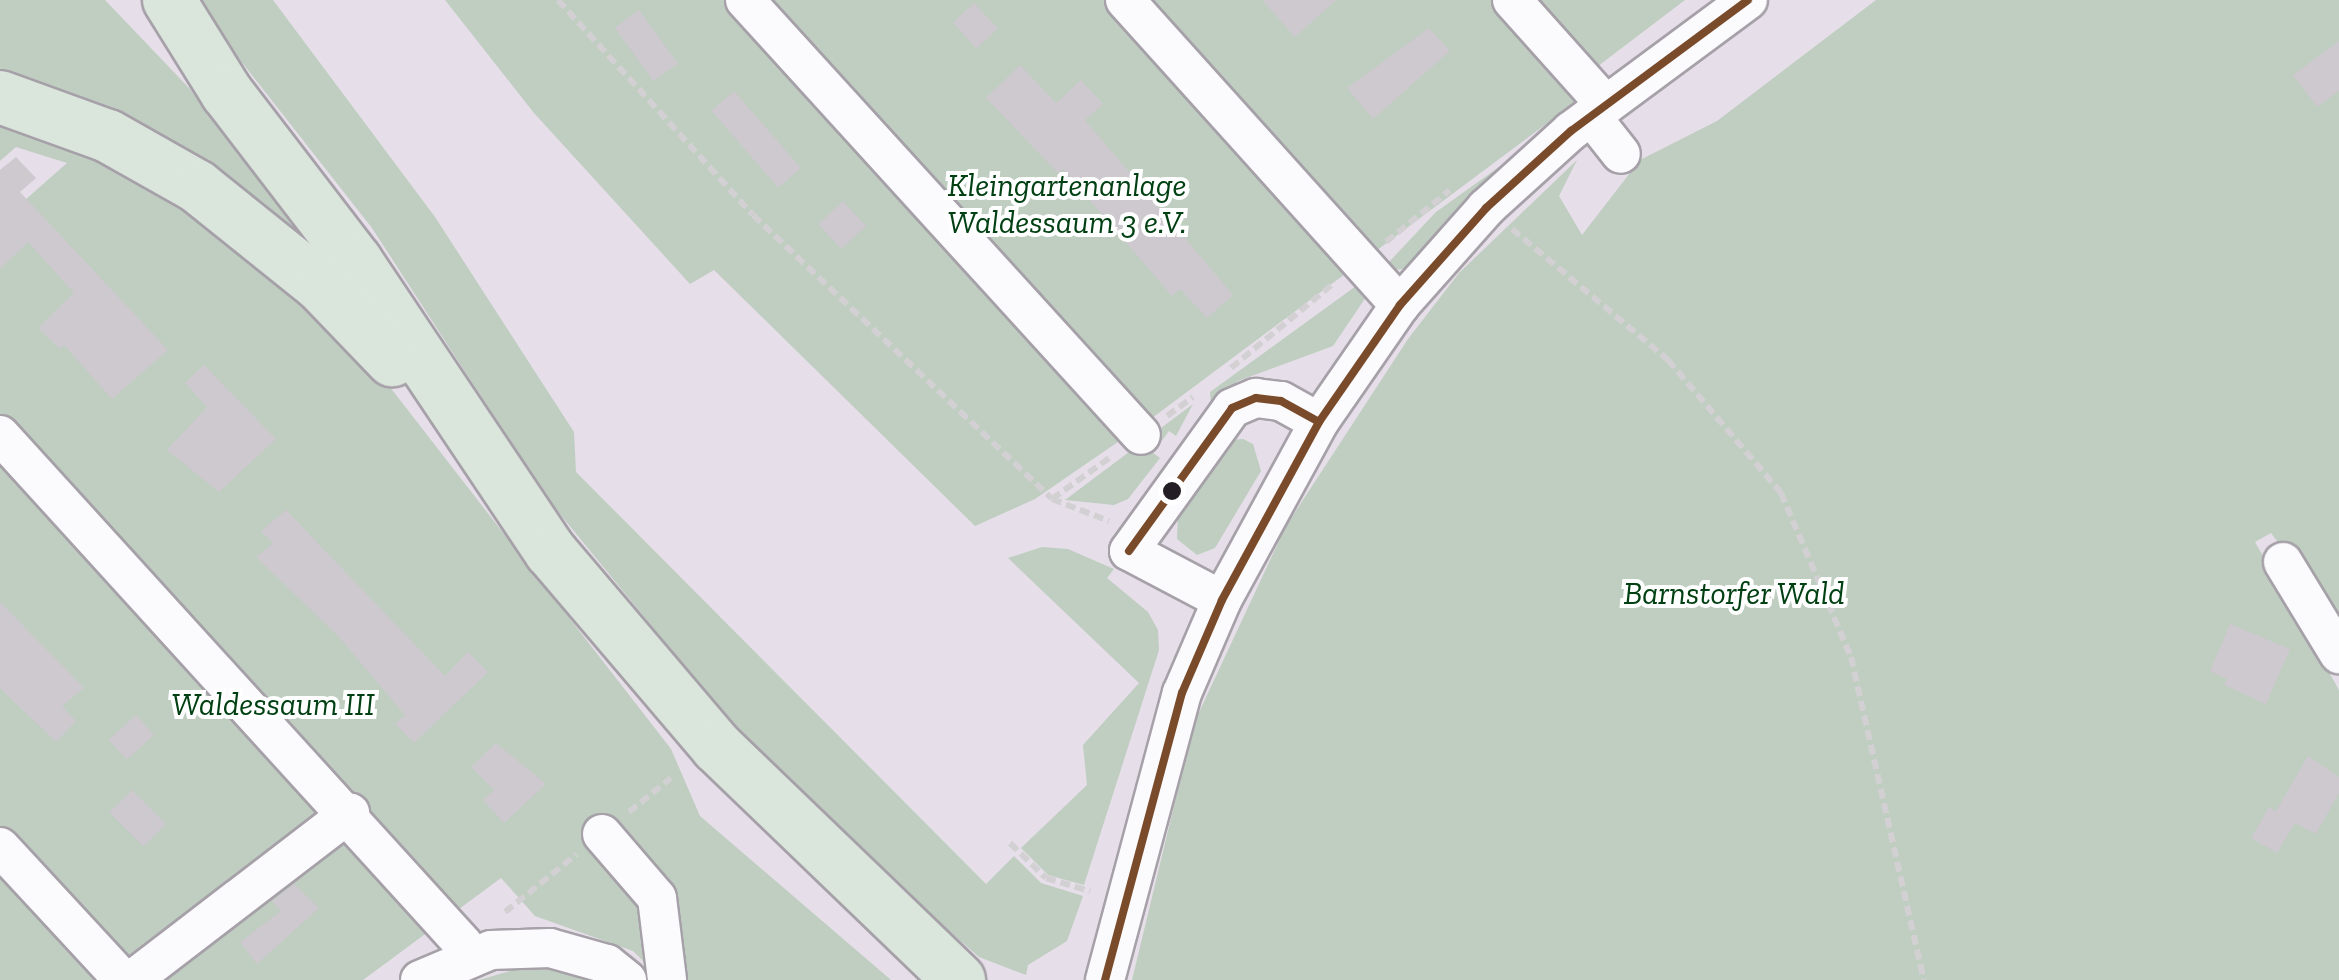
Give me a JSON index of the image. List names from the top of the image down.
{
  "parks": ["Kleingartenanlage Waldessaum 3 e.V.", "Barnstorfer Wald", "Waldessaum III"]
}
